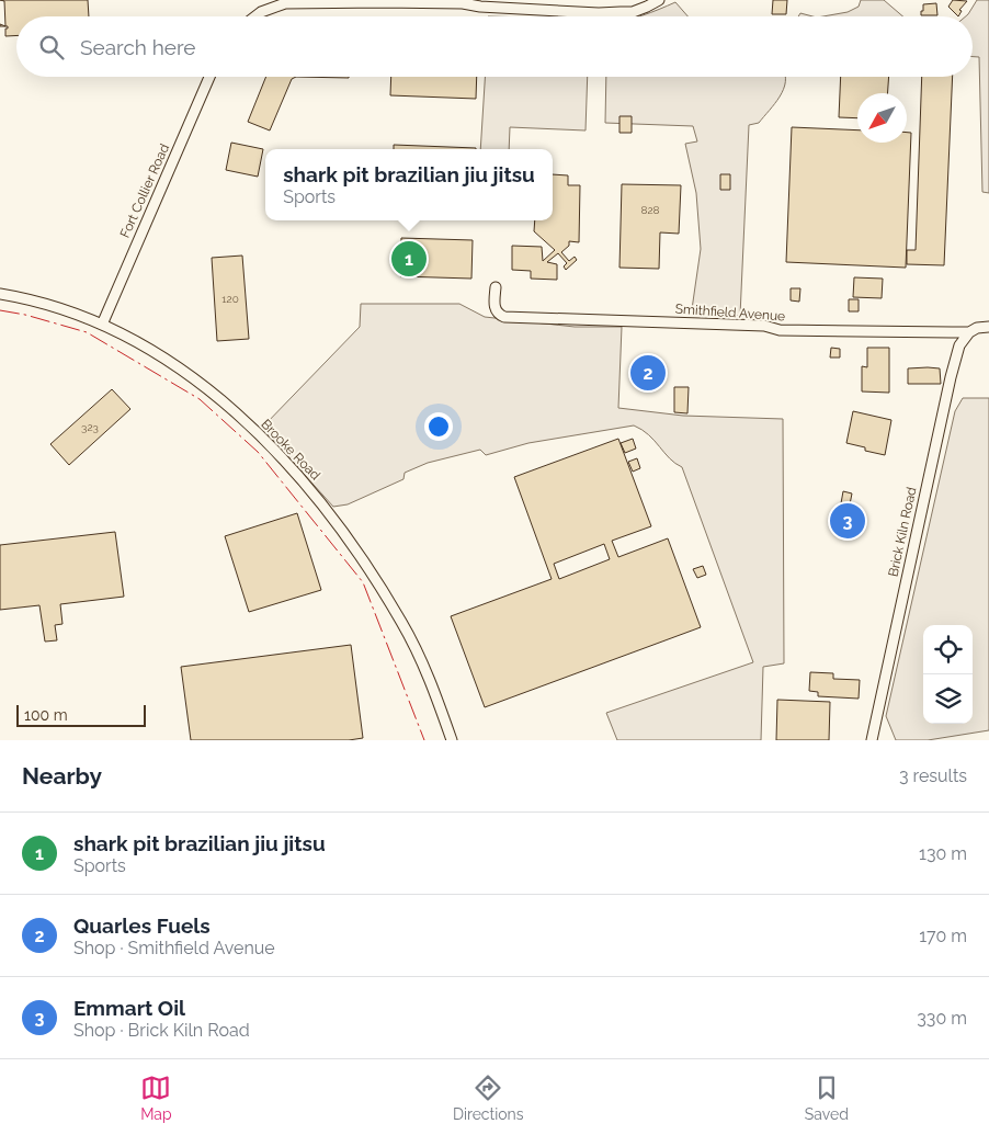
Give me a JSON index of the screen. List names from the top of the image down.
{
  "streets": {
    "street": [
      "Fort Collier Road",
      "Smithfield Avenue",
      "Brooke Road",
      "Brick Kiln Road"
    ]
  },
  "crossings": [
    ["Fort Collier Road", "Brooke Road"],
    ["Smithfield Avenue", "Brick Kiln Road"]
  ],
  "house_numbers": ["828", "120", "323"],
  "scale_bar": "100 m",
  "north": "bottom left",
  "page": {
    "search": "Search here",
    "popup": ["shark pit brazilian jiu jitsu", "Sports"],
    "pins": ["1", "2", "3"],
    "scale": "100 m",
    "heading": ["Nearby", "3 results"],
    "list": [
      {
        "mark": "1",
        "name": "shark pit brazilian jiu jitsu",
        "note": "Sports",
        "value": "130 m"
      },
      {
        "mark": "2",
        "name": "Quarles Fuels",
        "note": "Shop · Smithfield Avenue",
        "value": "170 m"
      },
      {
        "mark": "3",
        "name": "Emmart Oil",
        "note": "Shop · Brick Kiln Road",
        "value": "330 m"
      }
    ],
    "nav": ["Map", "Directions", "Saved"]
  }
}
